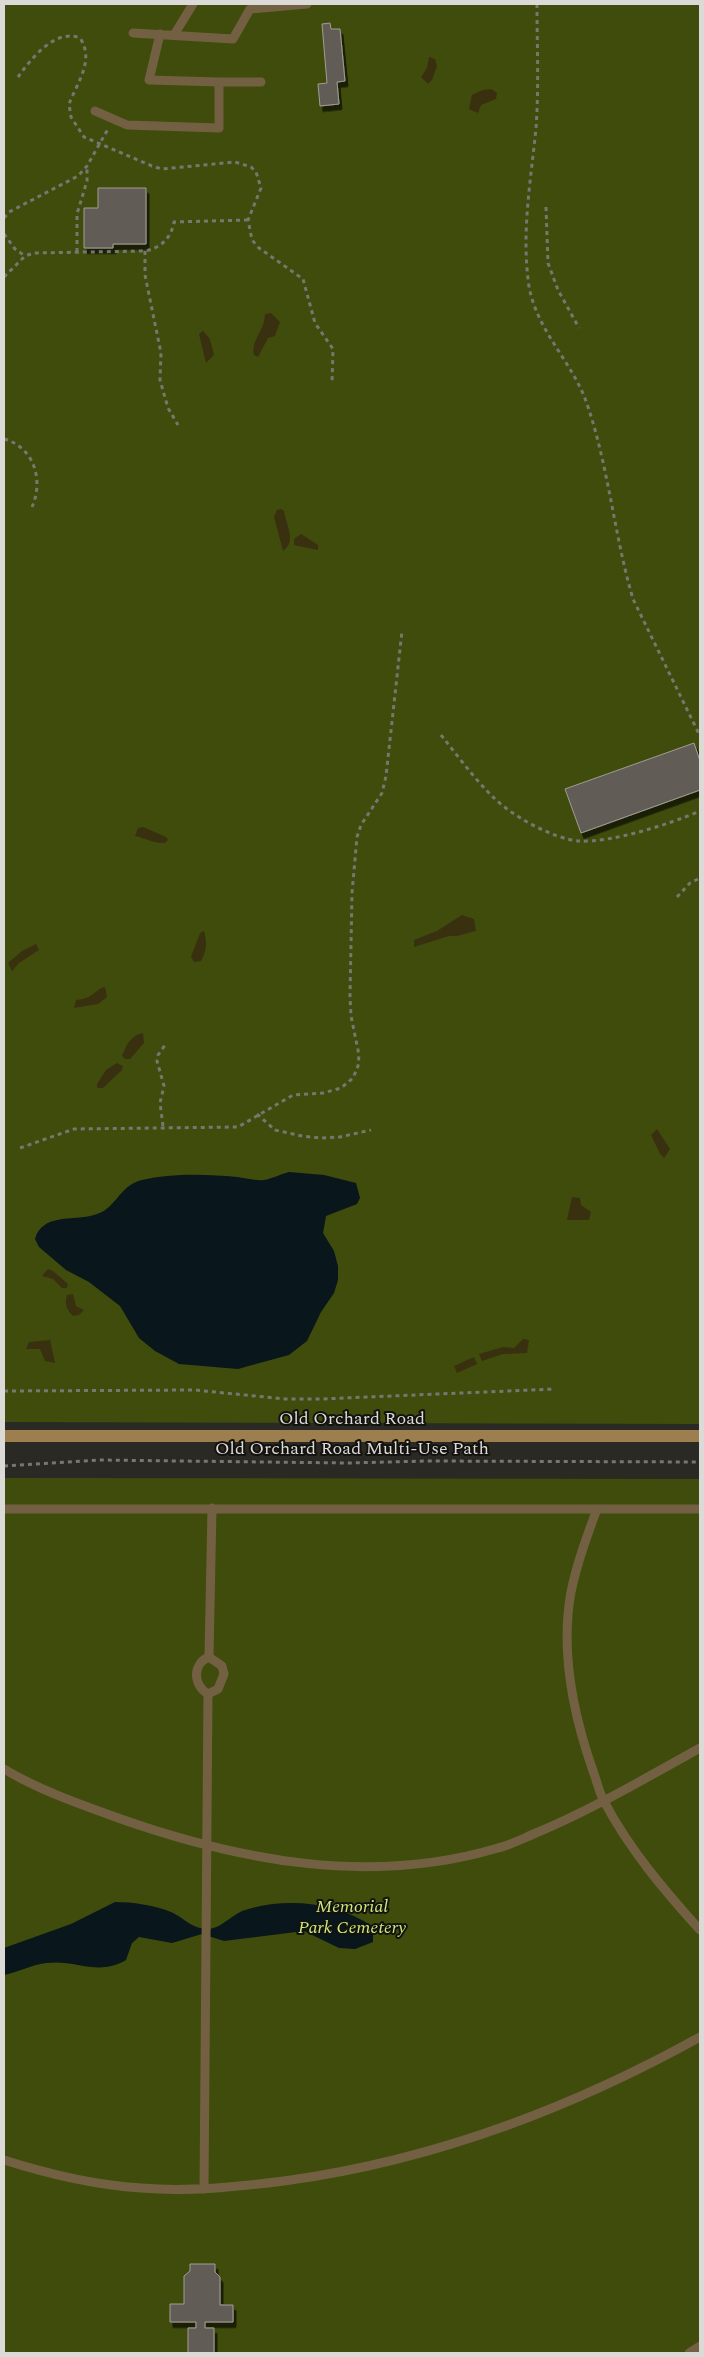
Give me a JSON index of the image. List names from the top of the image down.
{
  "streets": {
    "main road": ["Old Orchard Road"],
    "path": ["Old Orchard Road Multi-Use Path"]
  },
  "parks": ["Memorial Park Cemetery"]
}
